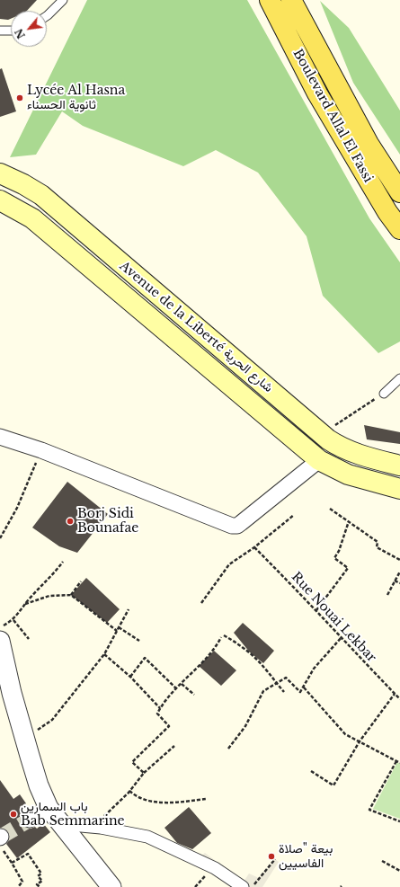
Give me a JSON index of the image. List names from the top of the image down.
{
  "streets": {
    "main road": ["Boulevard Allal El Fassi", "Avenue de la Liberté شارع الحرية"],
    "path": ["Rue Nouai Lekbar"]
  },
  "places": [
    "Lycée Al Hasna ثانوية الحسناء",
    "Borj Sidi Bounafae",
    "باب السمارين Bab Semmarine",
    "بيعة \"صلاة الفاسيين"
  ],
  "north": "bottom left"
}
